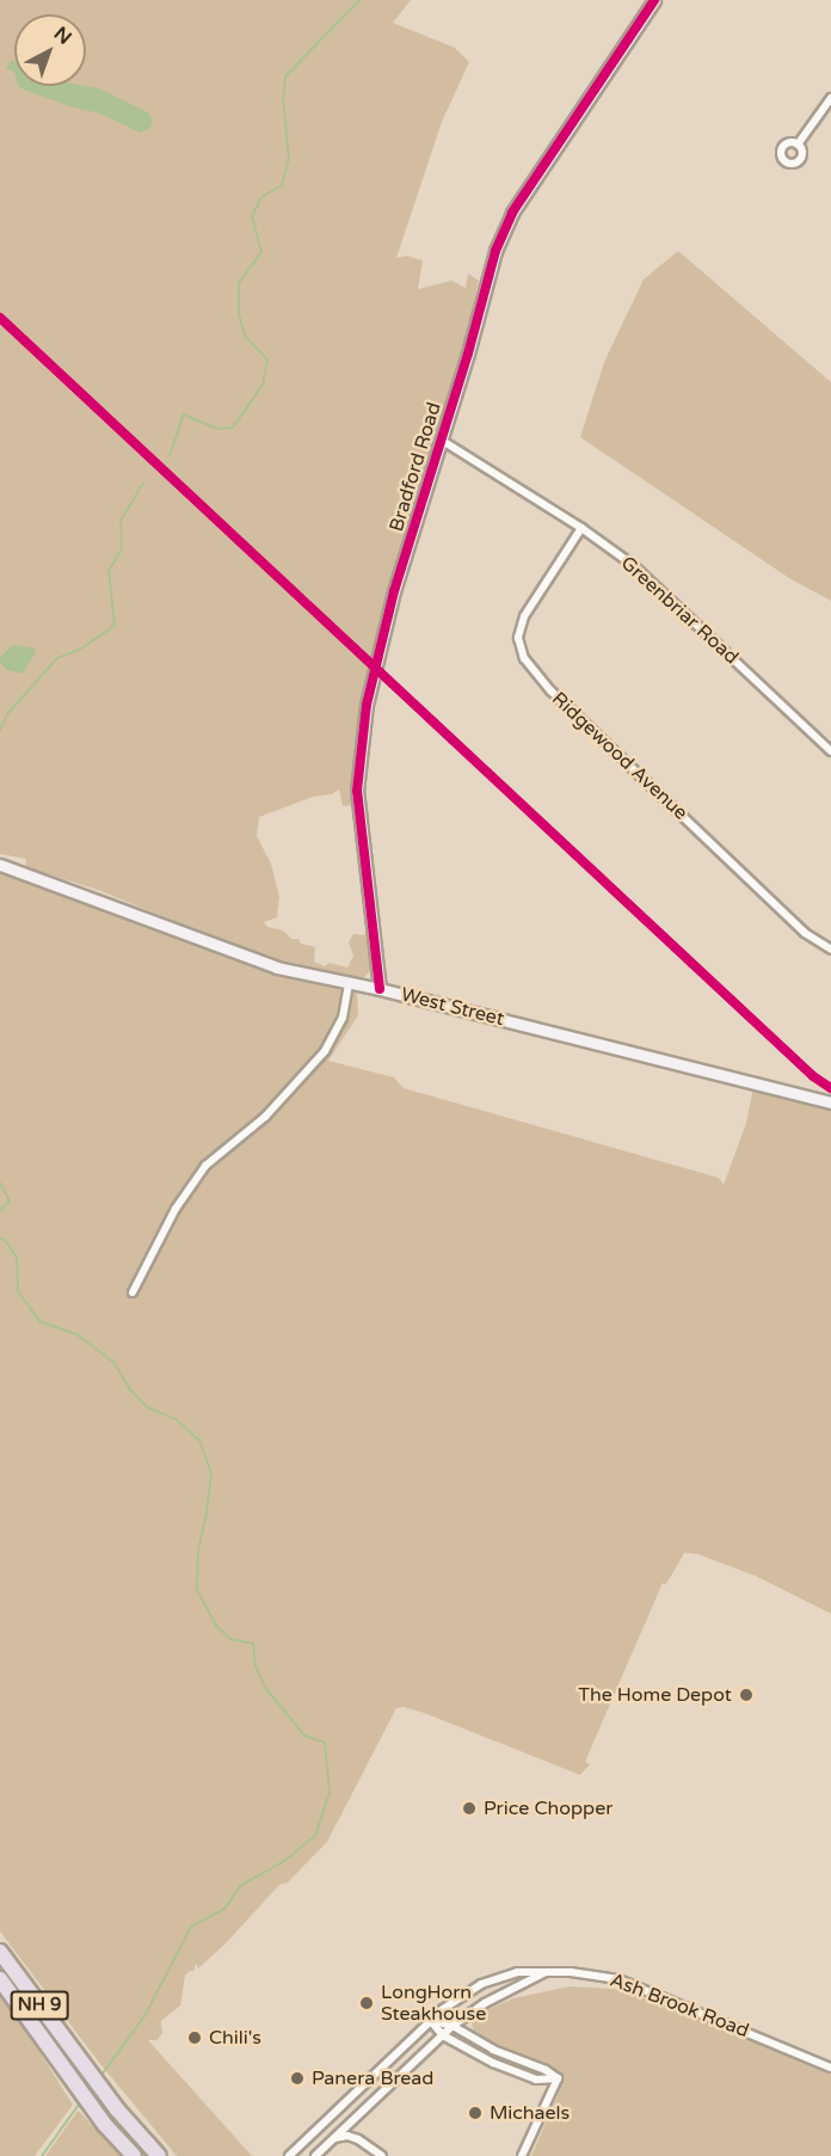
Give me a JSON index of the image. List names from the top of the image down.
{
  "streets": {
    "highway": ["NH 9"],
    "street": [
      "Bradford Road",
      "Greenbriar Road",
      "Ridgewood Avenue",
      "West Street",
      "Ash Brook Road"
    ]
  },
  "crossings": [
    ["Bradford Road", "Greenbriar Road"],
    ["Bradford Road", "West Street"],
    ["Greenbriar Road", "Ridgewood Avenue"]
  ],
  "places": [
    "The Home Depot",
    "Price Chopper",
    "LongHorn Steakhouse",
    "Chili's",
    "Panera Bread",
    "Michaels"
  ],
  "north": "top right"
}
